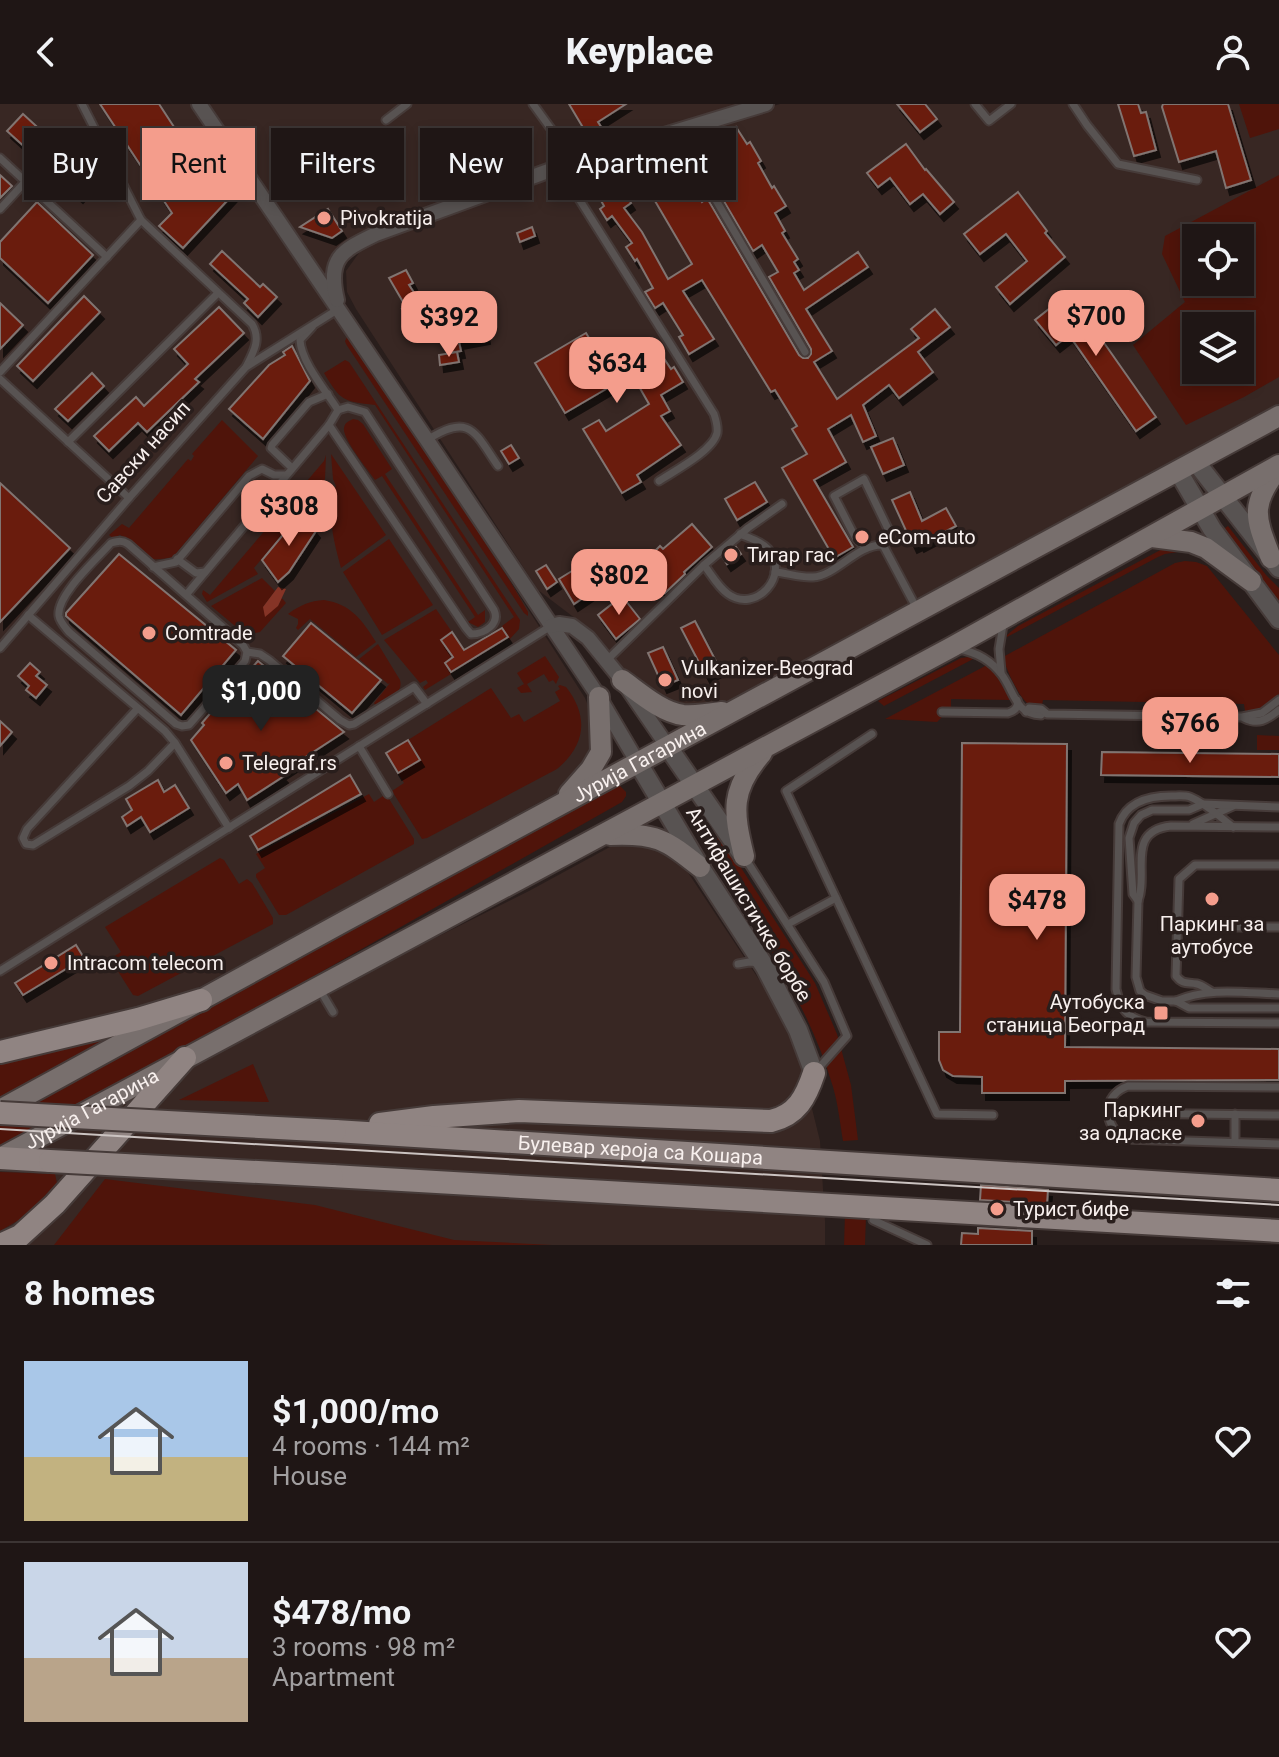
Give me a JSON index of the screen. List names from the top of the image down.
{
  "streets": {
    "main road": ["Јурија Гагарина", "Булевар хероја са Кошара"],
    "street": ["Антифашистичке борбе"],
    "lane": ["Савски насип"]
  },
  "crossings": [
    ["Јурија Гагарина", "Антифашистичке борбе"],
    ["Јурија Гагарина", "Булевар хероја са Кошара"]
  ],
  "places": {
    "other": [
      "Pivokratija",
      "eCom-auto",
      "Тигар гас",
      "Comtrade",
      "Vulkanizer-Beograd novi",
      "Telegraf.rs",
      "Паркинг за аутобусе",
      "Intracom telecom",
      "Паркинг за одласке",
      "Турист бифе"
    ],
    "transit": ["Аутобуска станица Београд"]
  },
  "page": {
    "header": "Keyplace",
    "chip": [
      "Buy",
      "Rent",
      "Filters",
      "New",
      "Apartment"
    ],
    "price": [
      "$700",
      "$392",
      "$634",
      "$308",
      "$802",
      "$1,000",
      "$766",
      "$478"
    ],
    "heading": "8 homes",
    "list": [
      {
        "name": "$1,000/mo",
        "note": "4 rooms · 144 m² · House"
      },
      {
        "name": "$478/mo",
        "note": "3 rooms · 98 m² · Apartment"
      }
    ]
  }
}
